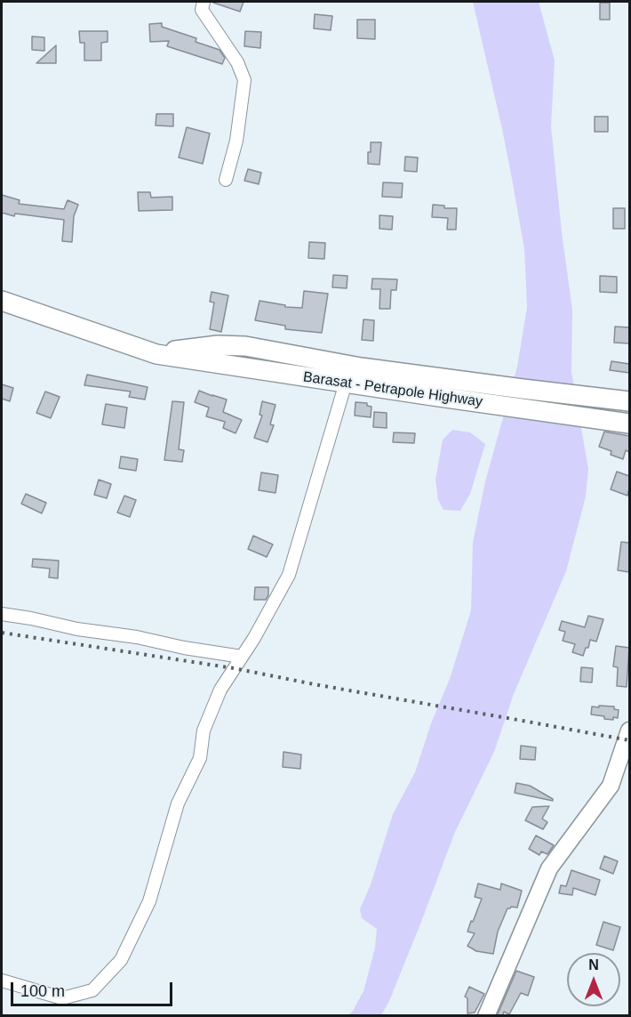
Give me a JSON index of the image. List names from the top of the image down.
{
  "streets": {
    "highway": ["Barasat - Petrapole Highway"]
  },
  "scale_bar": "100 m",
  "north": "top"
}
